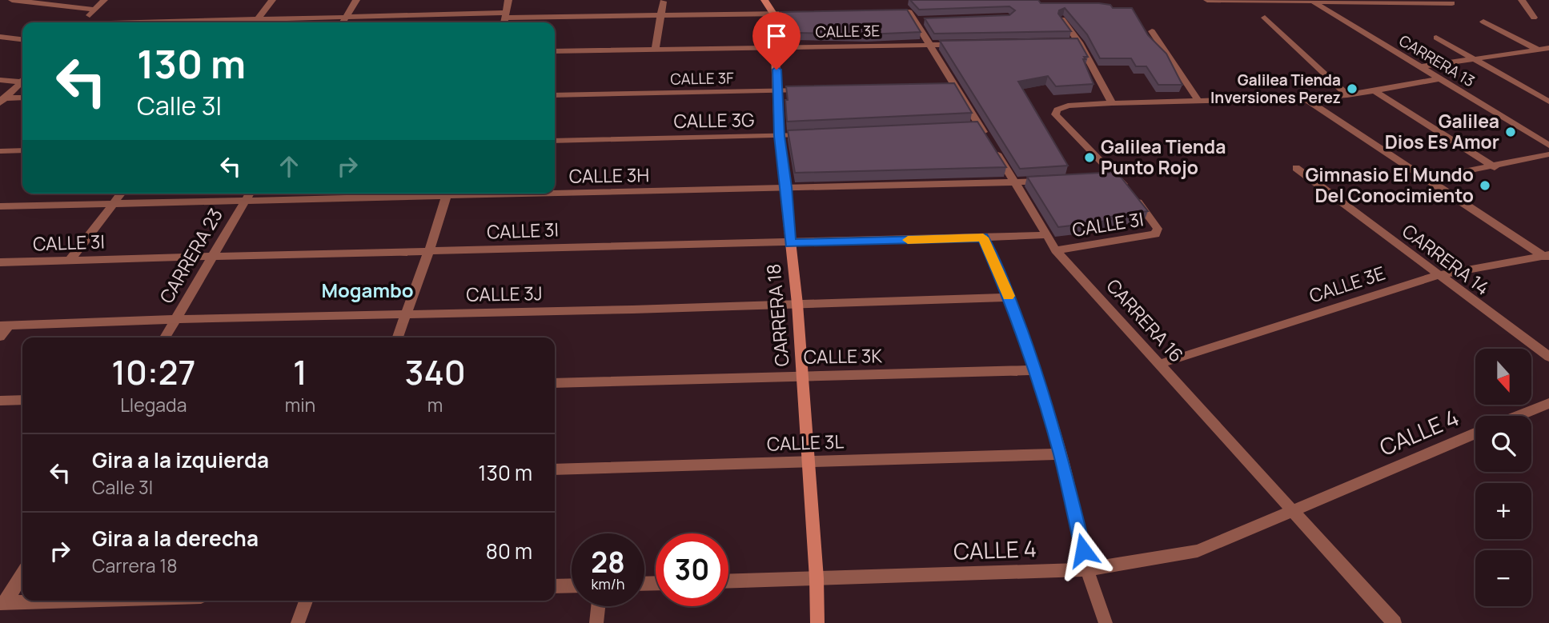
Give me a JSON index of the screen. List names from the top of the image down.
{
  "streets": {
    "street": [
      "CALLE 3E",
      "CARRERA 13",
      "CALLE 3F",
      "CALLE 3G",
      "CALLE 3H",
      "CALLE 3I",
      "CARRERA 23",
      "CARRERA 14",
      "CALLE 3J",
      "CARRERA 18",
      "CARRERA 16",
      "CALLE 3K",
      "CALLE 4",
      "CALLE 3L"
    ]
  },
  "crossings": [
    ["CALLE 3E", "CARRERA 14"],
    ["CALLE 3E", "CARRERA 18"],
    ["CALLE 3E", "CARRERA 16"],
    ["CALLE 3F", "CARRERA 18"],
    ["CALLE 3G", "CARRERA 18"],
    ["CALLE 3H", "CARRERA 23"],
    ["CALLE 3H", "CARRERA 18"],
    ["CALLE 3H", "CARRERA 16"],
    ["CALLE 3I", "CARRERA 23"],
    ["CALLE 3I", "CARRERA 18"],
    ["CALLE 3I", "CARRERA 16"],
    ["CARRERA 23", "CALLE 3J"],
    ["CALLE 3J", "CARRERA 18"],
    ["CARRERA 18", "CALLE 3K"],
    ["CARRERA 18", "CALLE 4"],
    ["CARRERA 18", "CALLE 3L"],
    ["CARRERA 16", "CALLE 4"]
  ],
  "districts": ["Mogambo"],
  "places": [
    "Galilea Tienda Inversiones Perez",
    "Galilea Dios Es Amor",
    "Galilea Tienda Punto Rojo",
    "Gimnasio El Mundo Del Conocimiento"
  ],
  "north": "bottom",
  "page": {
    "turn": ["130 m", "Calle 3I"],
    "eta": [
      "10:27",
      "Llegada",
      "1",
      "min",
      "340",
      "m"
    ],
    "map_buttons": ["+", "−"],
    "list": [
      {
        "name": "Gira a la izquierda",
        "note": "Calle 3I",
        "value": "130 m"
      },
      {
        "name": "Gira a la derecha",
        "note": "Carrera 18",
        "value": "80 m"
      }
    ],
    "speed": "28 km/h",
    "limit": "30"
  }
}
